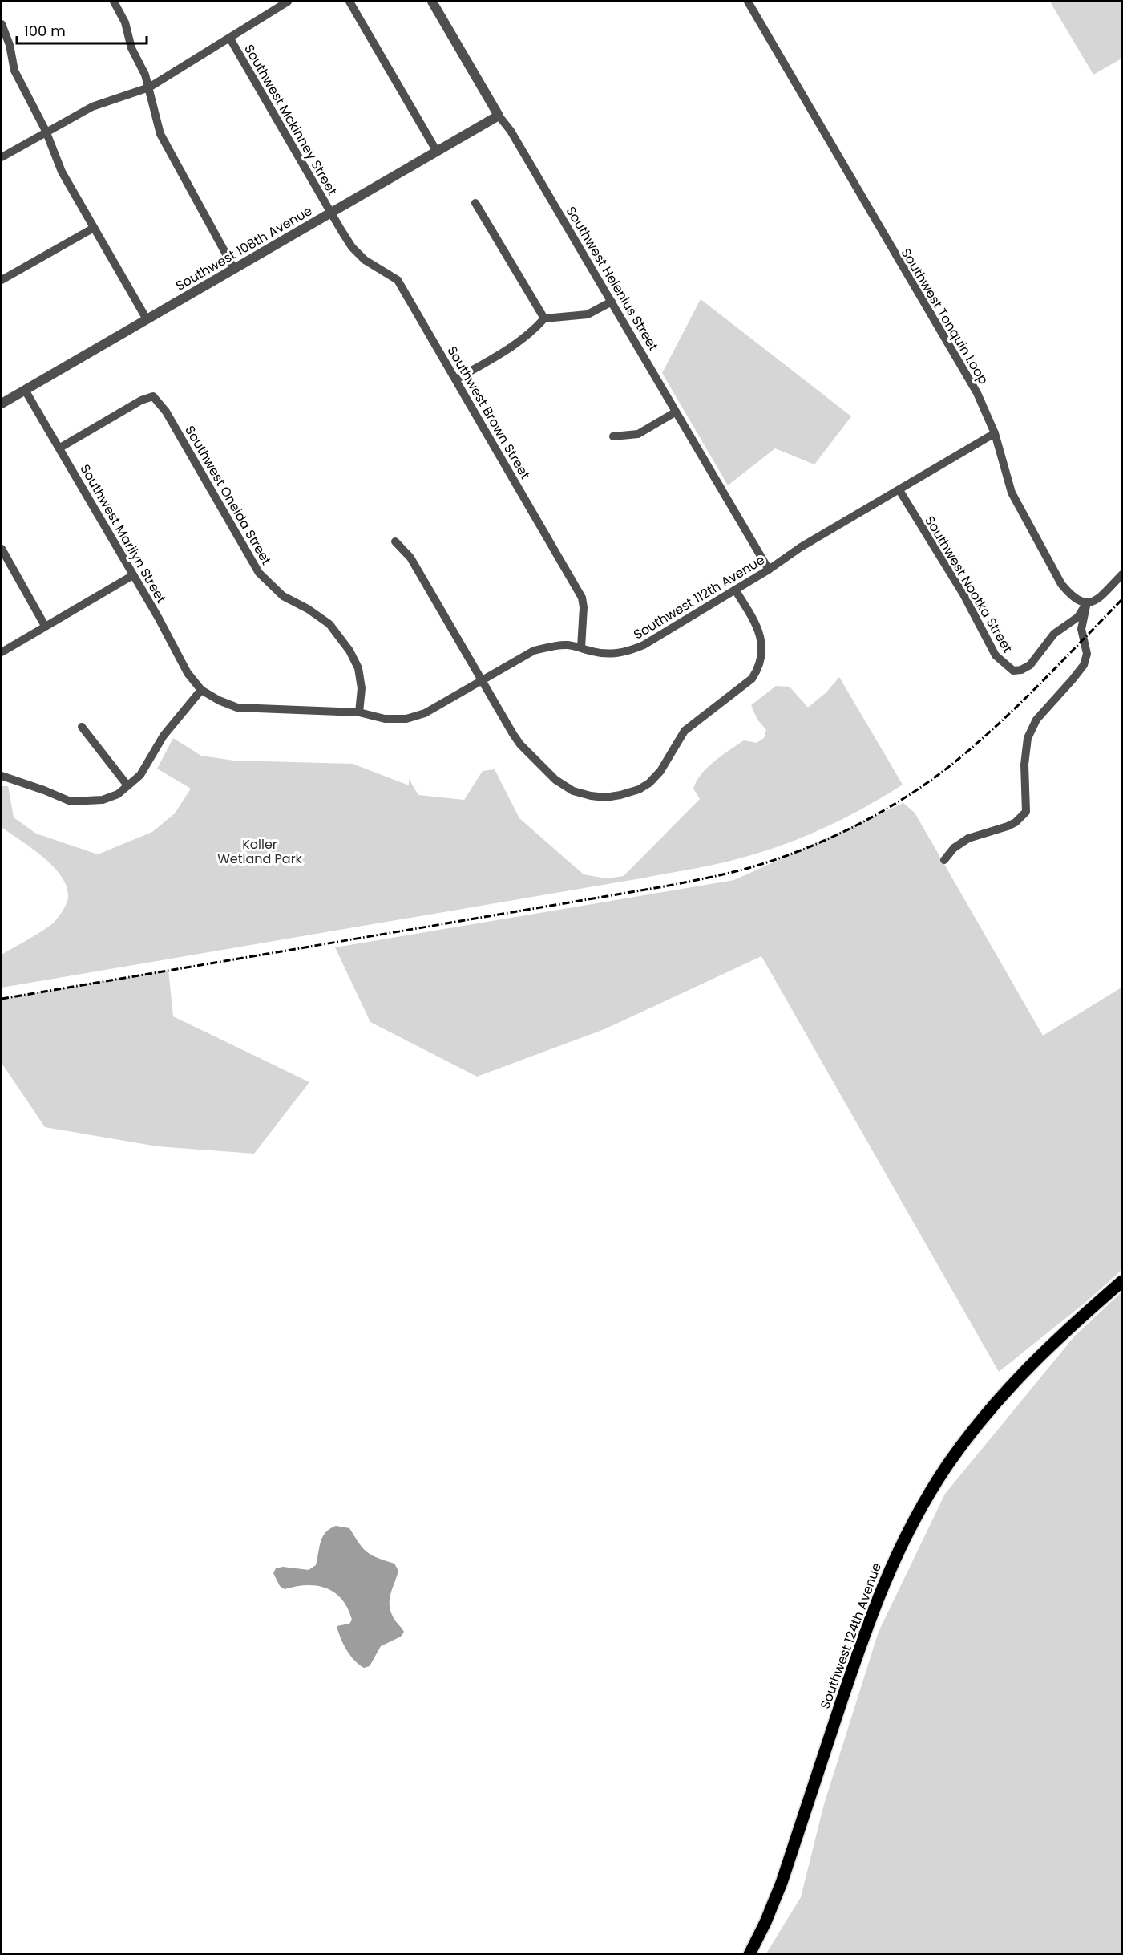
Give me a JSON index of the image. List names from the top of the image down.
{
  "streets": {
    "main road": ["Southwest 124th Avenue"],
    "street": [
      "Southwest Mckinney Street",
      "Southwest 108th Avenue",
      "Southwest Helenius Street",
      "Southwest Tonquin Loop",
      "Southwest Brown Street",
      "Southwest Oneida Street",
      "Southwest Marilyn Street",
      "Southwest Nootka Street",
      "Southwest 112th Avenue"
    ]
  },
  "crossings": [
    ["Southwest Mckinney Street", "Southwest 108th Avenue"],
    ["Southwest Mckinney Street", "Southwest Brown Street"],
    ["Southwest 108th Avenue", "Southwest Helenius Street"],
    ["Southwest 108th Avenue", "Southwest Brown Street"],
    ["Southwest 108th Avenue", "Southwest Marilyn Street"],
    ["Southwest Helenius Street", "Southwest 112th Avenue"],
    ["Southwest Tonquin Loop", "Southwest Nootka Street"],
    ["Southwest Tonquin Loop", "Southwest 112th Avenue"],
    ["Southwest Brown Street", "Southwest 112th Avenue"],
    ["Southwest Oneida Street", "Southwest Marilyn Street"],
    ["Southwest Oneida Street", "Southwest 112th Avenue"],
    ["Southwest Marilyn Street", "Southwest 112th Avenue"],
    ["Southwest Nootka Street", "Southwest 112th Avenue"]
  ],
  "parks": ["Koller Wetland Park"],
  "scale_bar": "100 m"
}
